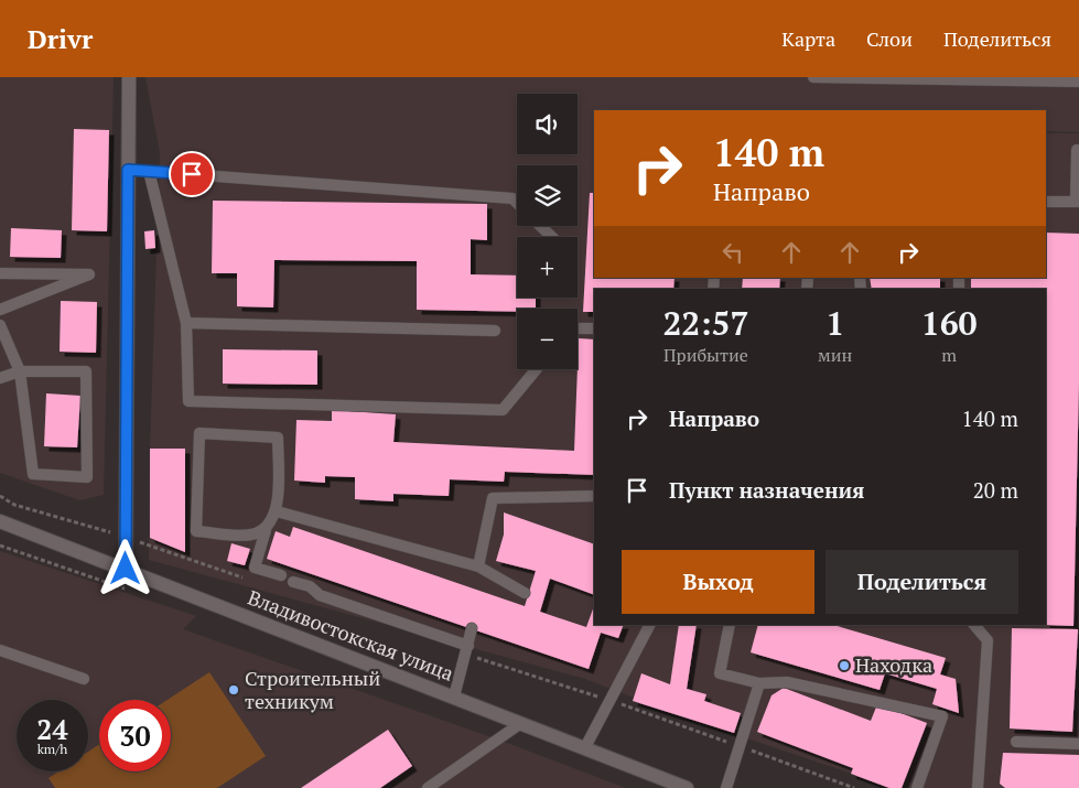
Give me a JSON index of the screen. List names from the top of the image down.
{
  "streets": {
    "street": ["Владивостокская улица"]
  },
  "places": ["Находка", "Строительный техникум"],
  "page": {
    "header": "Drivr",
    "nav": ["Карта", "Слои", "Поделиться"],
    "map_buttons": ["+", "−"],
    "turn": ["140 m", "Направо"],
    "eta": [
      "22:57",
      "Прибытие",
      "1",
      "мин",
      "160",
      "m"
    ],
    "list": [
      {
        "name": "Направо",
        "value": "140 m"
      },
      {
        "name": "Пункт назначения",
        "value": "20 m"
      }
    ],
    "buttons": ["Выход", "Поделиться"],
    "speed": "24 km/h",
    "limit": "30"
  }
}
